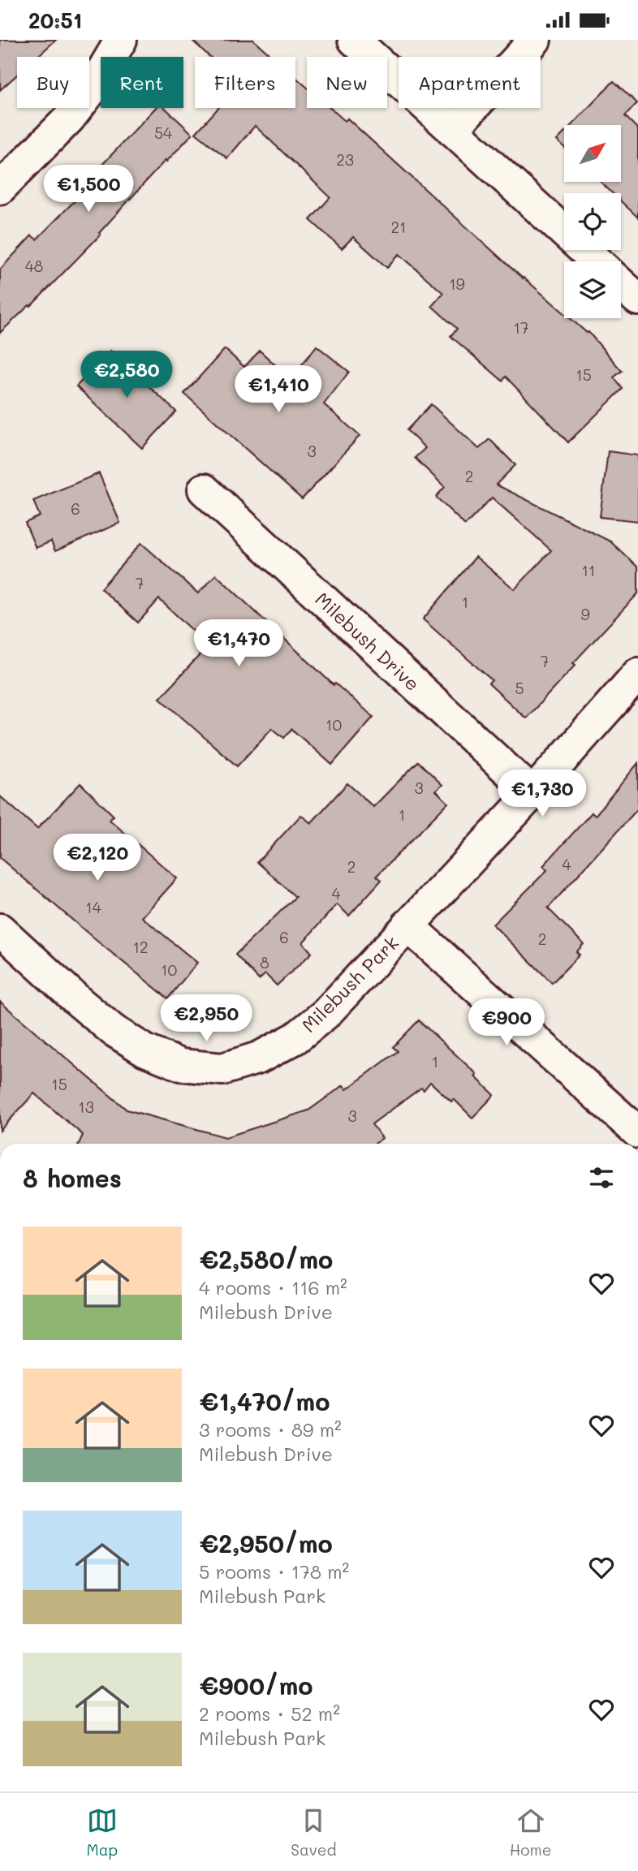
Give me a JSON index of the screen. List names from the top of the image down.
{
  "streets": {
    "street": ["Milebush Drive", "Milebush Park"]
  },
  "house_numbers": [
    "54",
    "23",
    "21",
    "48",
    "19",
    "17",
    "15",
    "3",
    "2",
    "6",
    "11",
    "7",
    "1",
    "9",
    "7",
    "5",
    "10",
    "3",
    "1",
    "4",
    "2",
    "4",
    "14",
    "6",
    "2",
    "12",
    "8",
    "10",
    "1",
    "15",
    "13",
    "3"
  ],
  "north": "top right",
  "page": {
    "status": "20:51",
    "chip": [
      "Buy",
      "Rent",
      "Filters",
      "New",
      "Apartment"
    ],
    "price": [
      "€1,500",
      "€2,580",
      "€1,410",
      "€1,470",
      "€1,730",
      "€2,120",
      "€2,950",
      "€900"
    ],
    "heading": "8 homes",
    "list": [
      {
        "name": "€2,580/mo",
        "note": "4 rooms · 116 m² · Milebush Drive"
      },
      {
        "name": "€1,470/mo",
        "note": "3 rooms · 89 m² · Milebush Drive"
      },
      {
        "name": "€2,950/mo",
        "note": "5 rooms · 178 m² · Milebush Park"
      },
      {
        "name": "€900/mo",
        "note": "2 rooms · 52 m² · Milebush Park"
      }
    ],
    "tabs": ["Map", "Saved", "Home"]
  }
}
